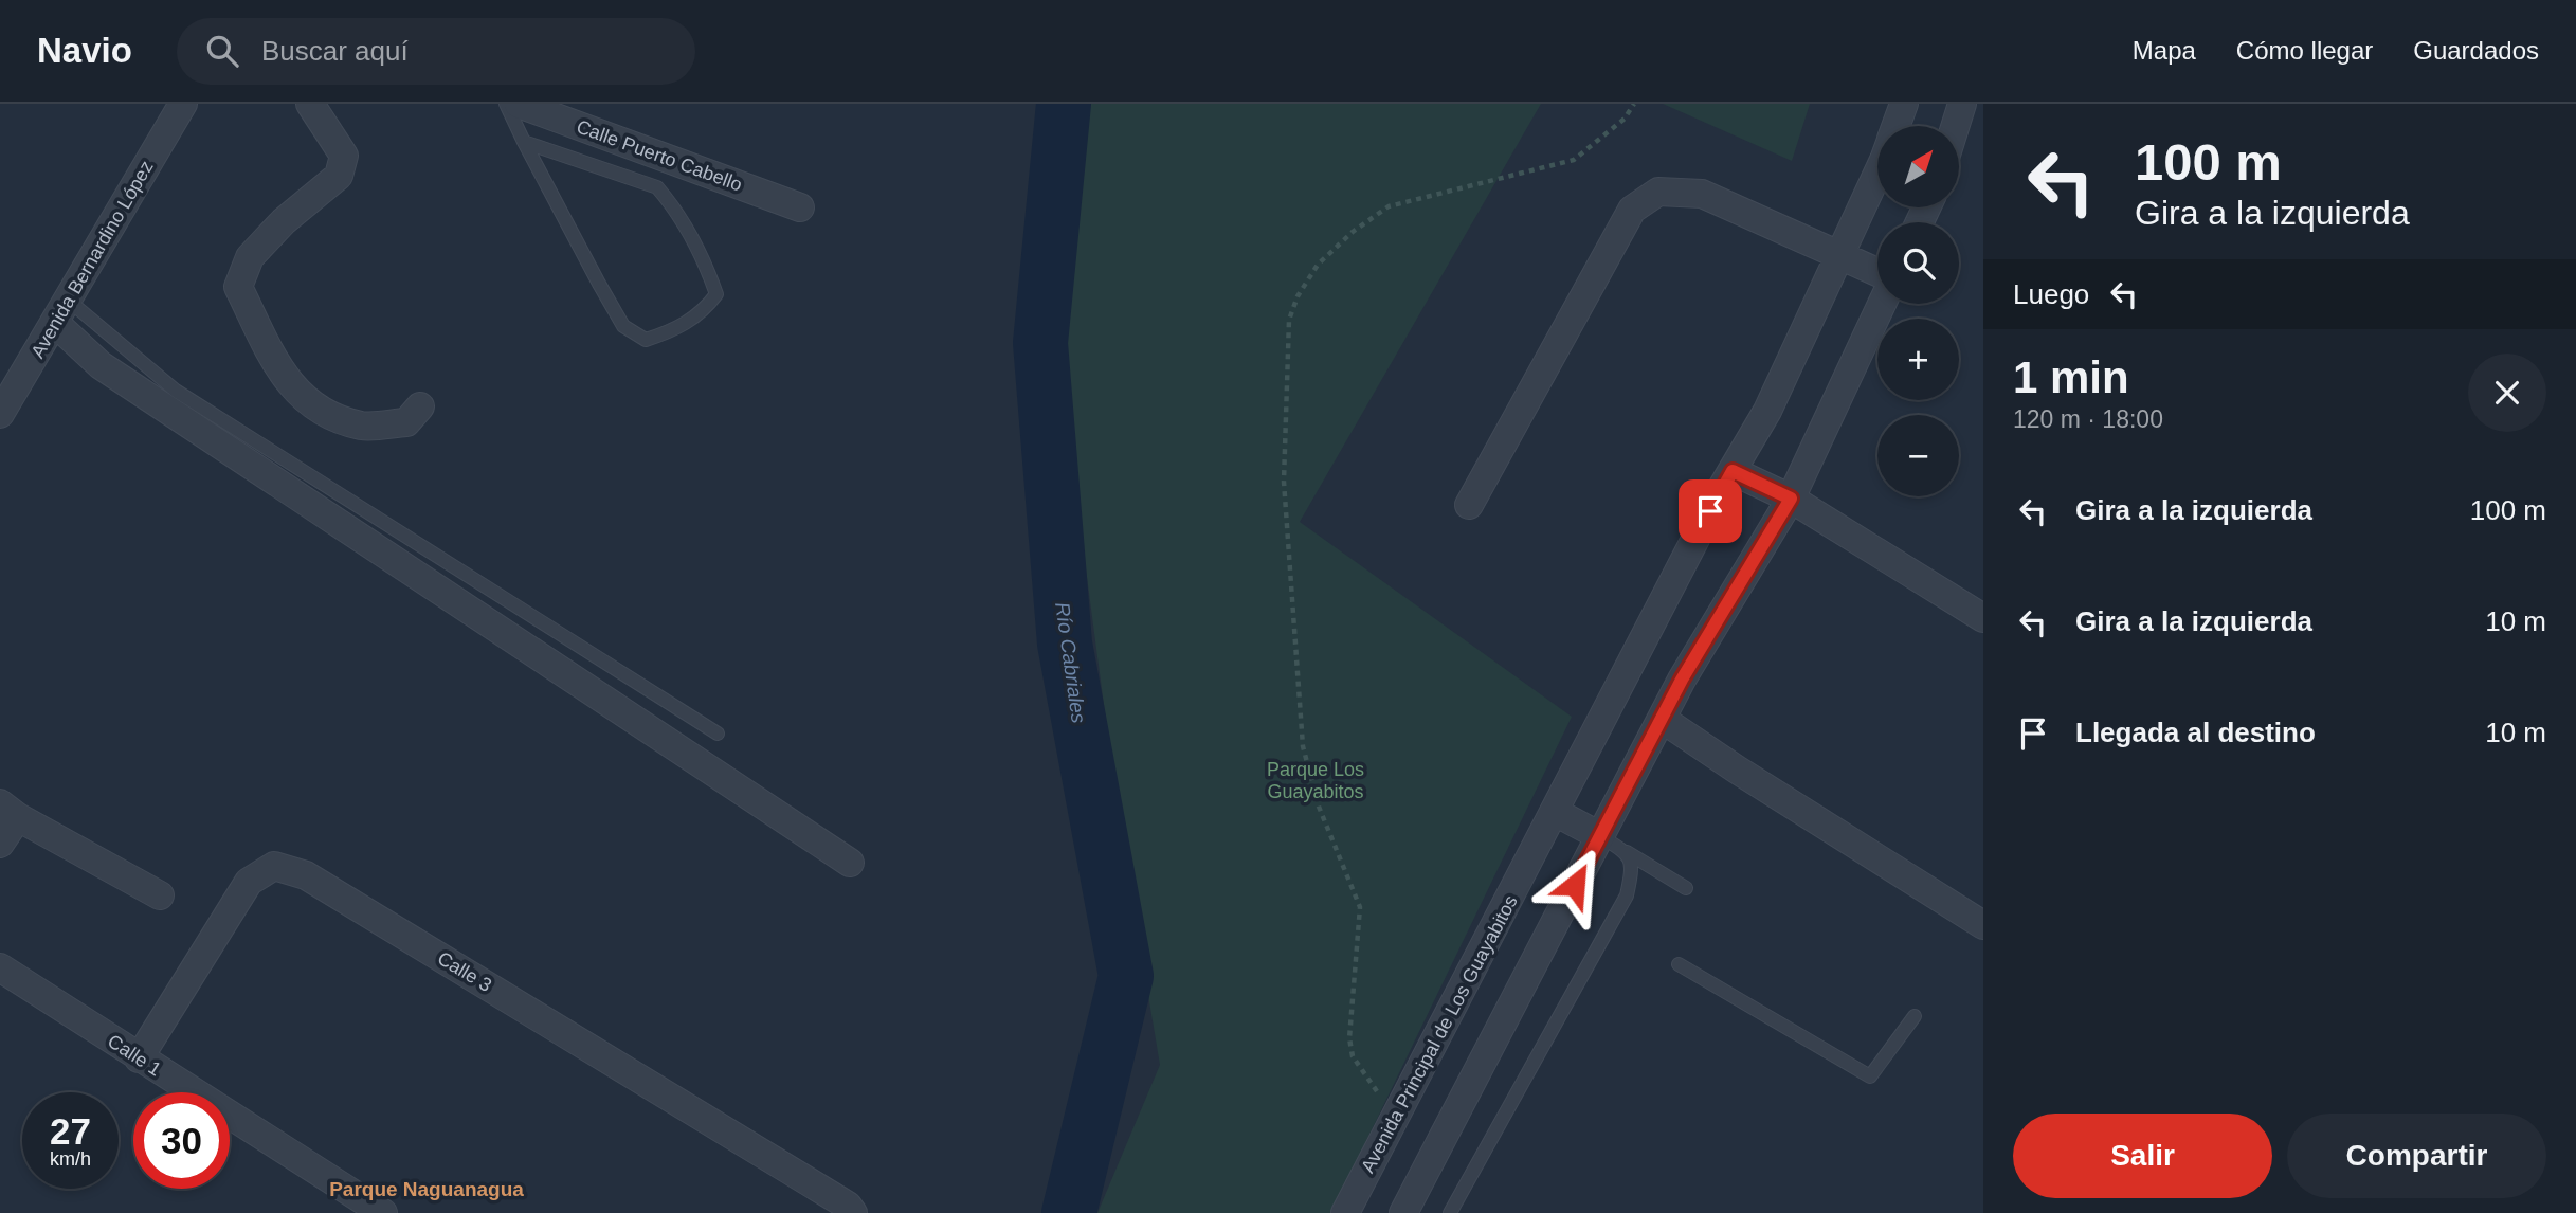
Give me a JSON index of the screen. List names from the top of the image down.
{
  "streets": {
    "street": [
      "Calle Puerto Cabello",
      "Avenida Bernardino López",
      "Calle 3",
      "Avenida Principal de Los Guayabitos",
      "Calle 1"
    ]
  },
  "crossings": [
    ["Calle 3", "Calle 1"]
  ],
  "districts": ["Parque Naguanagua"],
  "water": ["Río Cabriales"],
  "parks": ["Parque Los Guayabitos"],
  "north": "top right",
  "page": {
    "header": "Navio",
    "search": "Buscar aquí",
    "nav": ["Mapa", "Cómo llegar", "Guardados"],
    "turn": ["100 m", "Gira a la izquierda"],
    "map_buttons": ["+", "−"],
    "then": "Luego",
    "heading": ["1 min", "120 m · 18:00"],
    "list": [
      {
        "name": "Gira a la izquierda",
        "value": "100 m"
      },
      {
        "name": "Gira a la izquierda",
        "value": "10 m"
      },
      {
        "name": "Llegada al destino",
        "value": "10 m"
      }
    ],
    "speed": "27 km/h",
    "limit": "30",
    "buttons": ["Salir", "Compartir"]
  }
}
